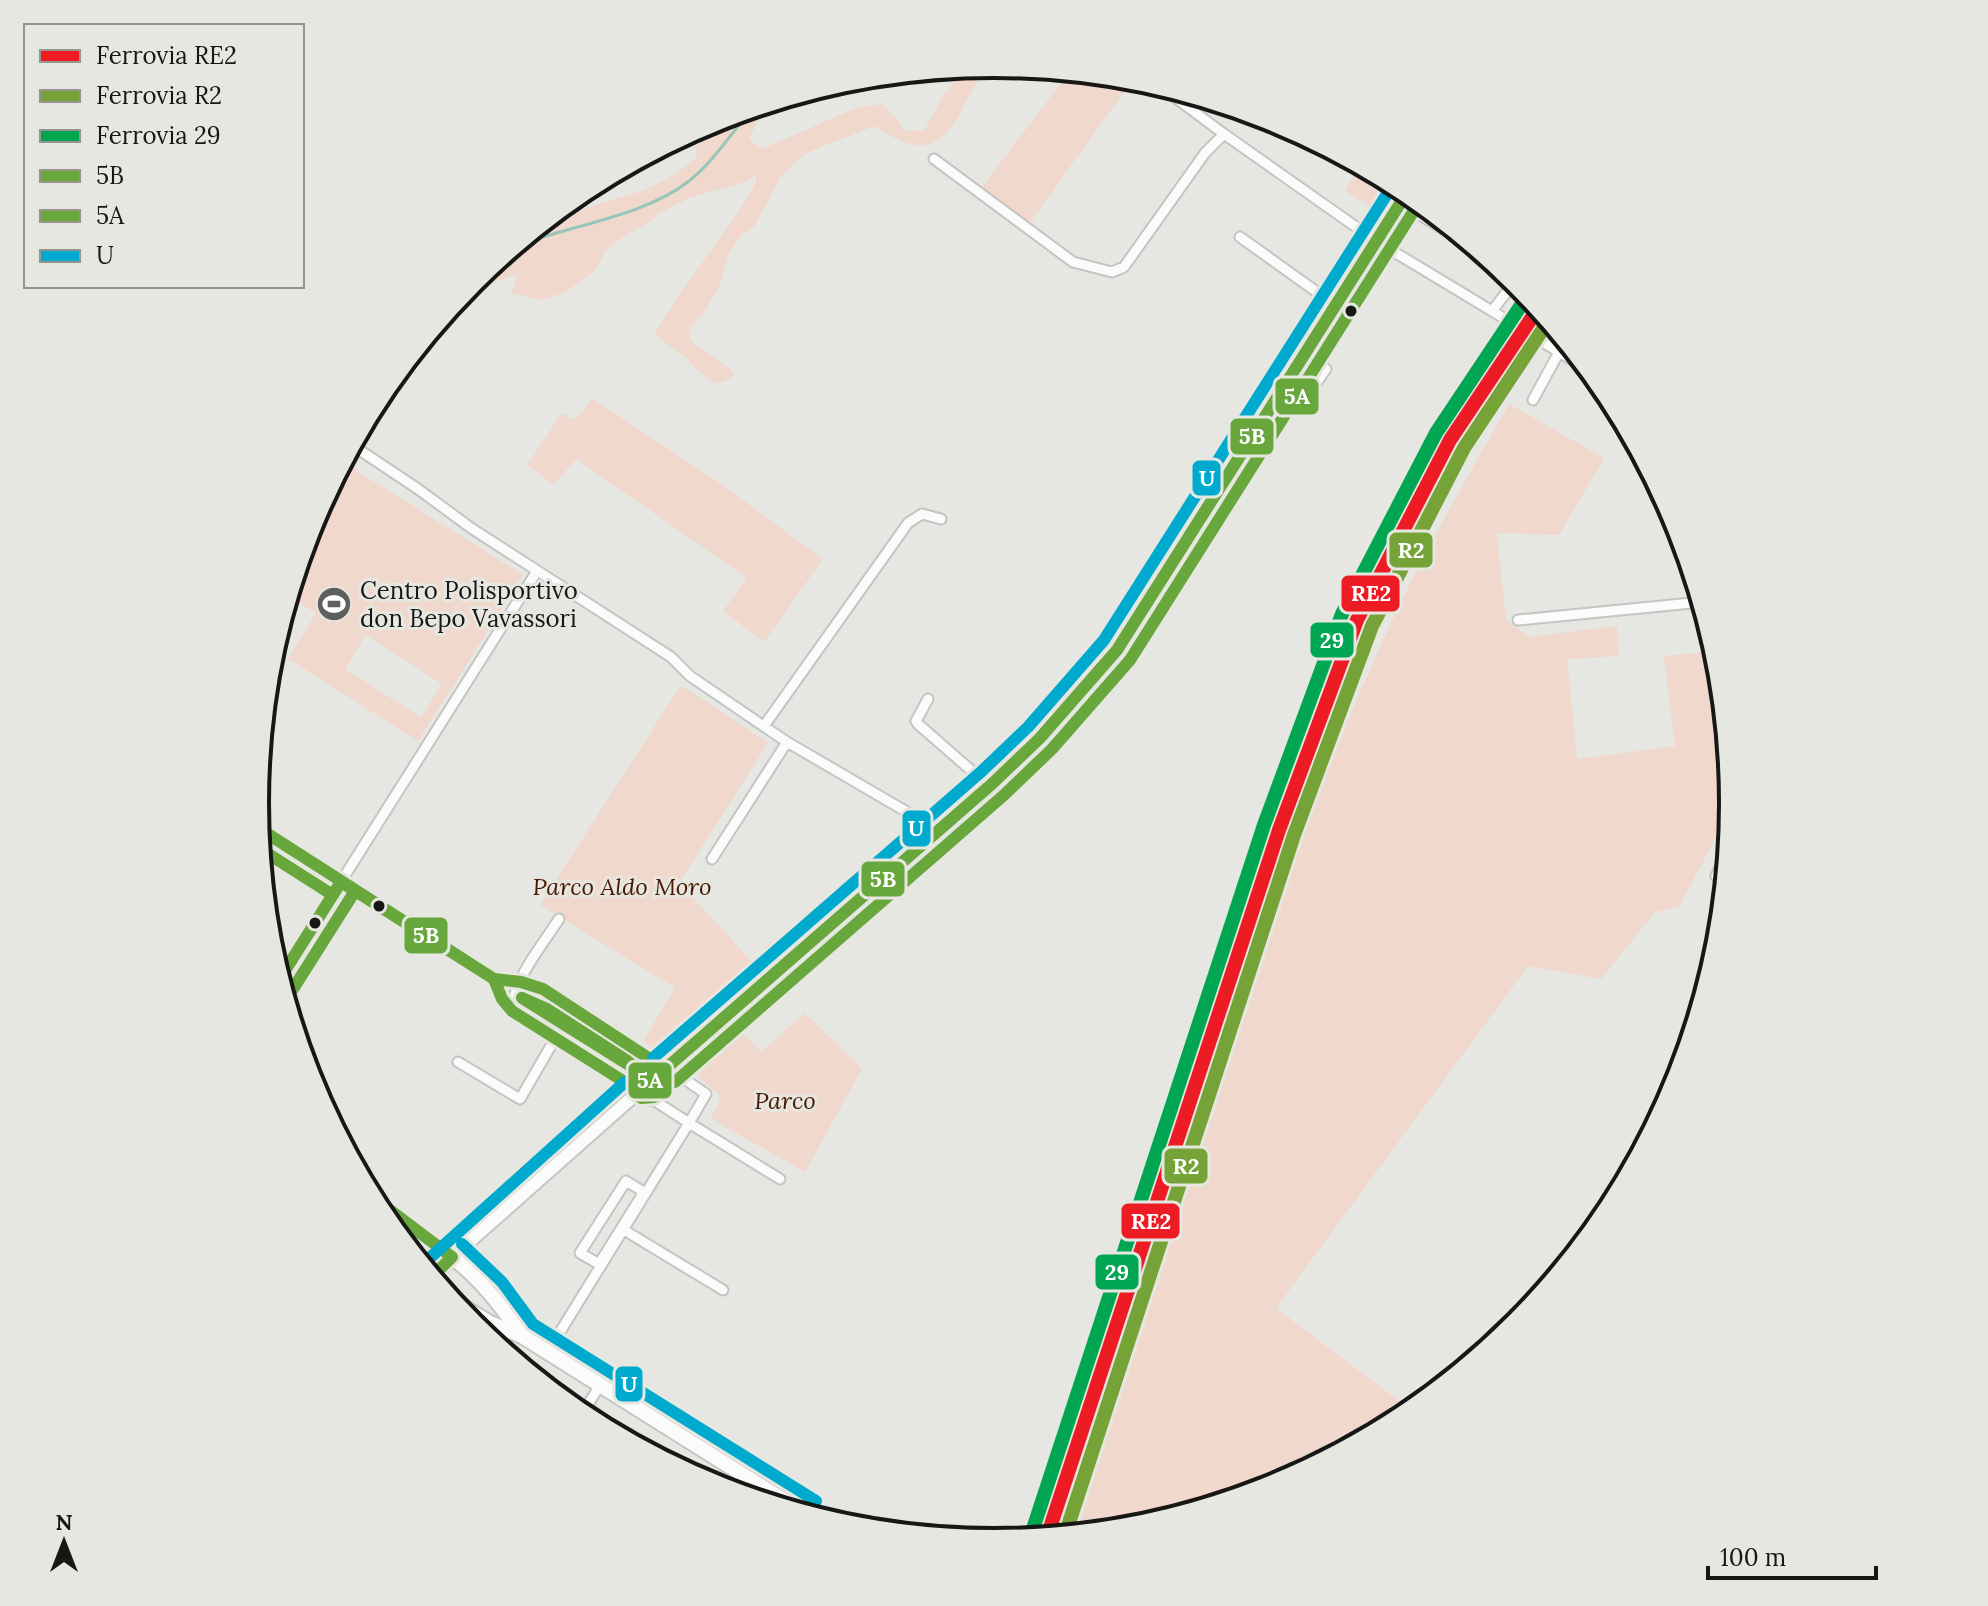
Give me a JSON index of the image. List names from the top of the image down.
{
  "parks": ["Parco Aldo Moro", "Parco"],
  "places": {
    "sports": ["Centro Polisportivo don Bepo Vavassori"]
  },
  "lines": [
    "transit line U",
    "transit line 5B",
    "transit line 5A",
    "rail line 29",
    "rail line RE2",
    "rail line R2"
  ],
  "legend": [
    "Ferrovia RE2",
    "Ferrovia R2",
    "Ferrovia 29",
    "5B",
    "5A",
    "U"
  ],
  "scale_bar": "100 m",
  "north": "top"
}
